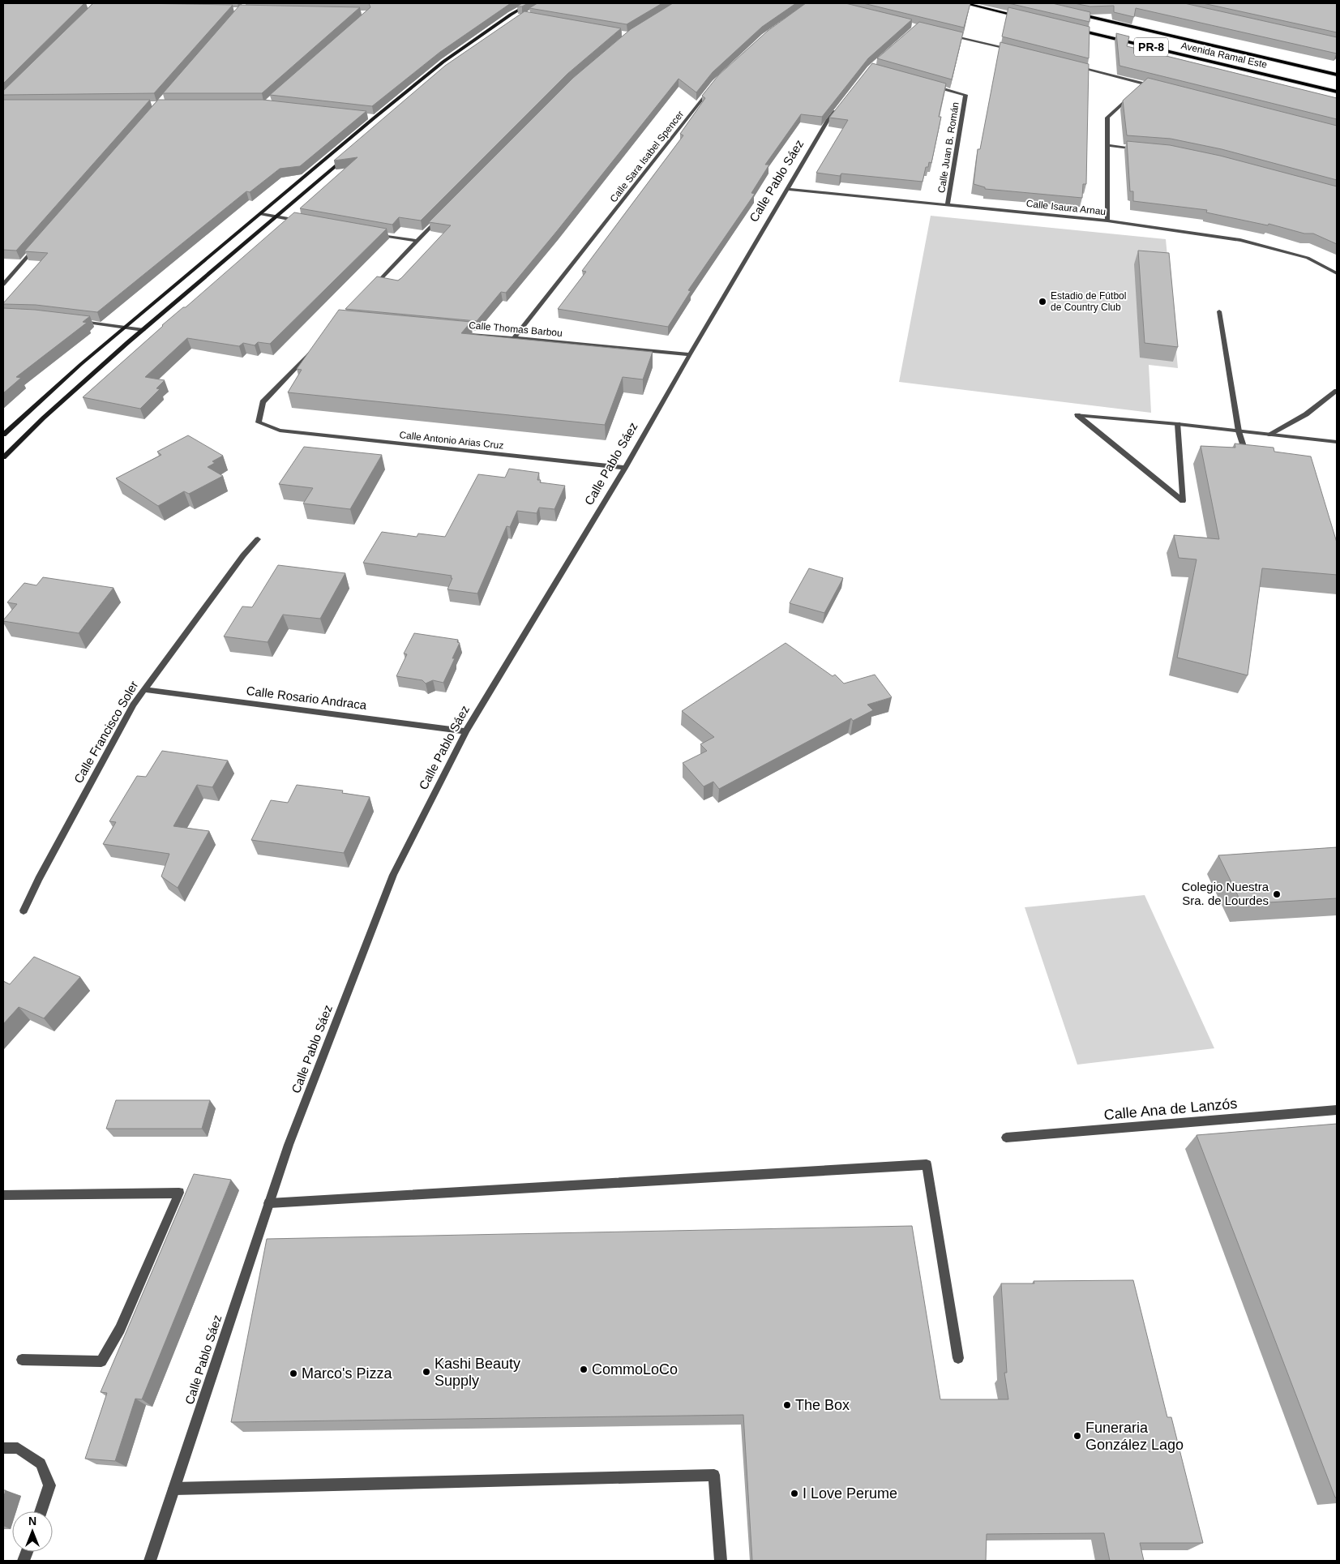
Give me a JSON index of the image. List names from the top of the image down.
{
  "streets": {
    "main road": ["PR-8", "Avenida Ramal Este"],
    "street": [
      "Calle Juan B. Román",
      "Calle Sara Isabel Spencer",
      "Calle Pablo Sáez",
      "Calle Isaura Arnau",
      "Calle Thomas Barbou",
      "Calle Antonio Arias Cruz",
      "Calle Rosario Andraca",
      "Calle Francisco Soler",
      "Calle Ana de Lanzós"
    ]
  },
  "crossings": [
    ["Calle Juan B. Román", "Calle Isaura Arnau"],
    ["Calle Sara Isabel Spencer", "Calle Thomas Barbou"],
    ["Calle Pablo Sáez", "Calle Isaura Arnau"],
    ["Calle Pablo Sáez", "Calle Thomas Barbou"],
    ["Calle Pablo Sáez", "Calle Antonio Arias Cruz"],
    ["Calle Pablo Sáez", "Calle Rosario Andraca"],
    ["Calle Rosario Andraca", "Calle Francisco Soler"]
  ],
  "places": [
    "Estadio de Fútbol de Country Club",
    "Colegio Nuestra Sra. de Lourdes",
    "CommoLoCo",
    "Kashi Beauty Supply",
    "Marco's Pizza",
    "The Box",
    "Funeraria González Lago",
    "I Love Perume"
  ],
  "north": "top"
}
